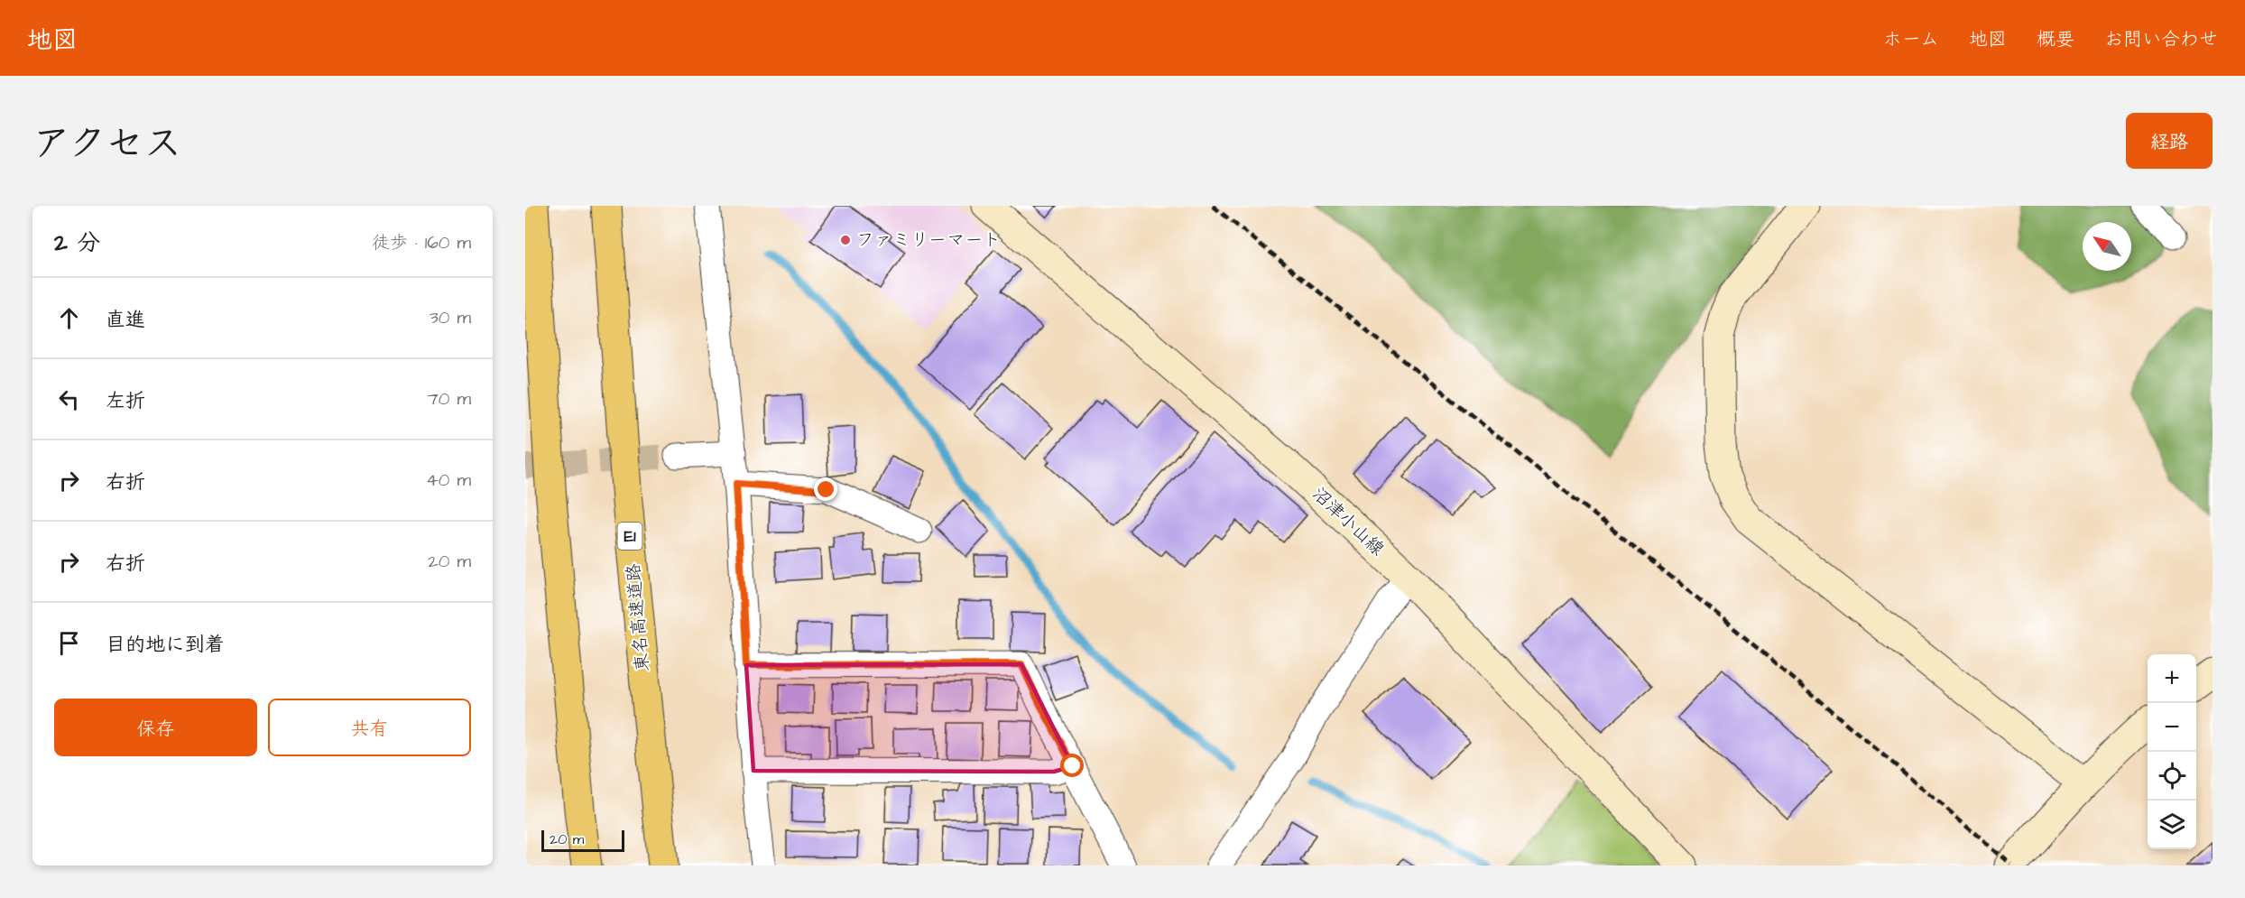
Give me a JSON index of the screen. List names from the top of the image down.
{
  "streets": {
    "highway": ["E1", "東名高速道路"],
    "street": ["沼津小山線"]
  },
  "places": ["ファミリーマート"],
  "scale_bar": "20 m",
  "north": "top left",
  "page": {
    "header": "地図",
    "nav": [
      "ホーム",
      "地図",
      "概要",
      "お問い合わせ"
    ],
    "title": "アクセス",
    "buttons": [
      "経路",
      ["保存", "共有"]
    ],
    "heading": ["2 分", "徒歩 · 160 m"],
    "list": [
      ["直進", "30 m"],
      ["左折", "70 m"],
      ["右折", "40 m"],
      ["右折", "20 m"],
      "目的地に到着"
    ],
    "map_buttons": ["+", "−"],
    "scale": "20 m"
  }
}
